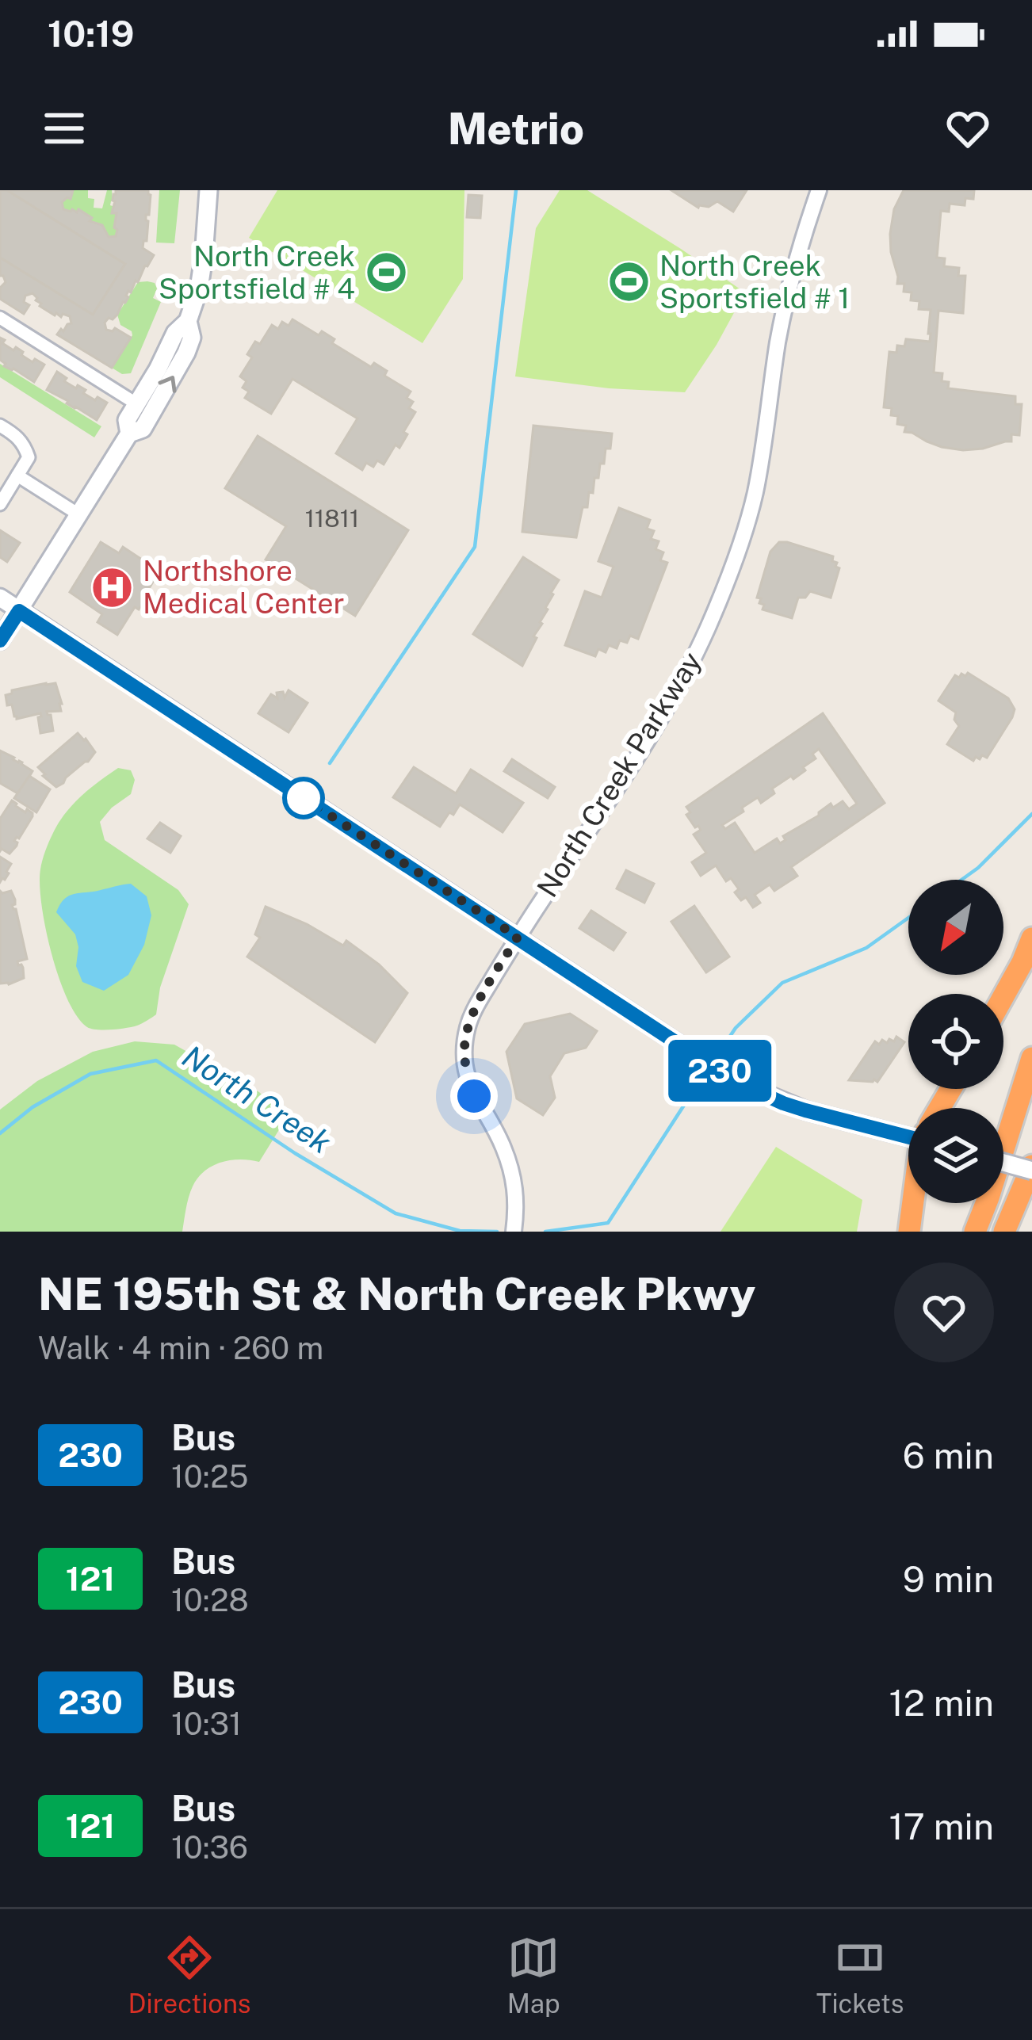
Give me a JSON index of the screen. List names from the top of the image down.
{
  "streets": {
    "street": ["North Creek Parkway"]
  },
  "water": ["North Creek"],
  "places": {
    "sports": ["North Creek Sportsfield # 4", "North Creek Sportsfield # 1"],
    "hospital": ["Northshore Medical Center"]
  },
  "lines": ["bus line 230"],
  "house_numbers": ["11811"],
  "north": "bottom left",
  "page": {
    "status": "10:19",
    "header": "Metrio",
    "on_map": "230",
    "heading": ["NE 195th St & North Creek Pkwy", "Walk · 4 min · 260 m"],
    "list": [
      {
        "mark": "230",
        "name": "Bus",
        "note": "10:25",
        "value": "6 min"
      },
      {
        "mark": "121",
        "name": "Bus",
        "note": "10:28",
        "value": "9 min"
      },
      {
        "mark": "230",
        "name": "Bus",
        "note": "10:31",
        "value": "12 min"
      },
      {
        "mark": "121",
        "name": "Bus",
        "note": "10:36",
        "value": "17 min"
      }
    ],
    "tabs": ["Directions", "Map", "Tickets"]
  }
}
